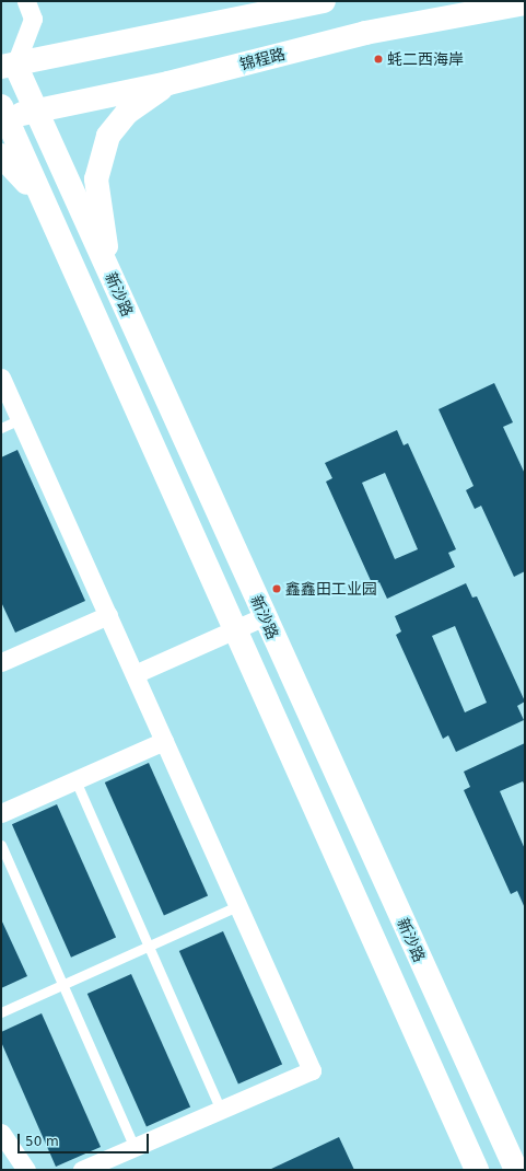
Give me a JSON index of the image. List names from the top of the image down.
{
  "streets": {
    "main road": ["锦程路", "新沙路"]
  },
  "crossings": [
    ["锦程路", "新沙路"]
  ],
  "places": ["蚝二西海岸", "鑫鑫田工业园"],
  "scale_bar": "50 m"
}
